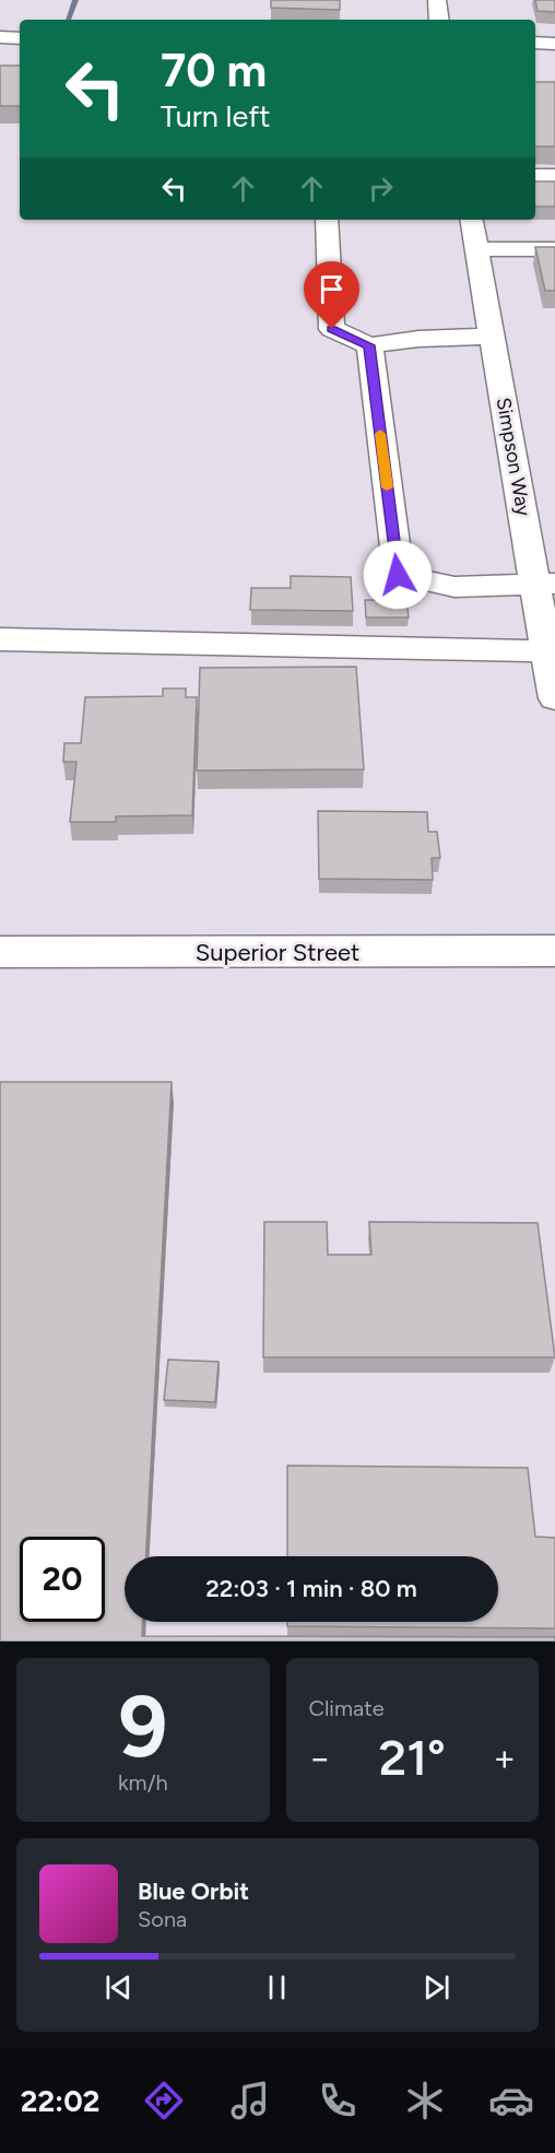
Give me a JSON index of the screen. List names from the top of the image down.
{
  "streets": {
    "street": ["Simpson Way", "Superior Street"]
  },
  "page": {
    "turn": ["70 m", "Turn left"],
    "limit": "20",
    "trip": "22:03 · 1 min · 80 m",
    "tile": [
      ["9", "km/h"],
      "Climate"
    ],
    "heat": ["−", "21°", "+"],
    "song": ["Blue Orbit", "Sona"],
    "tabs": "22:02"
  }
}
